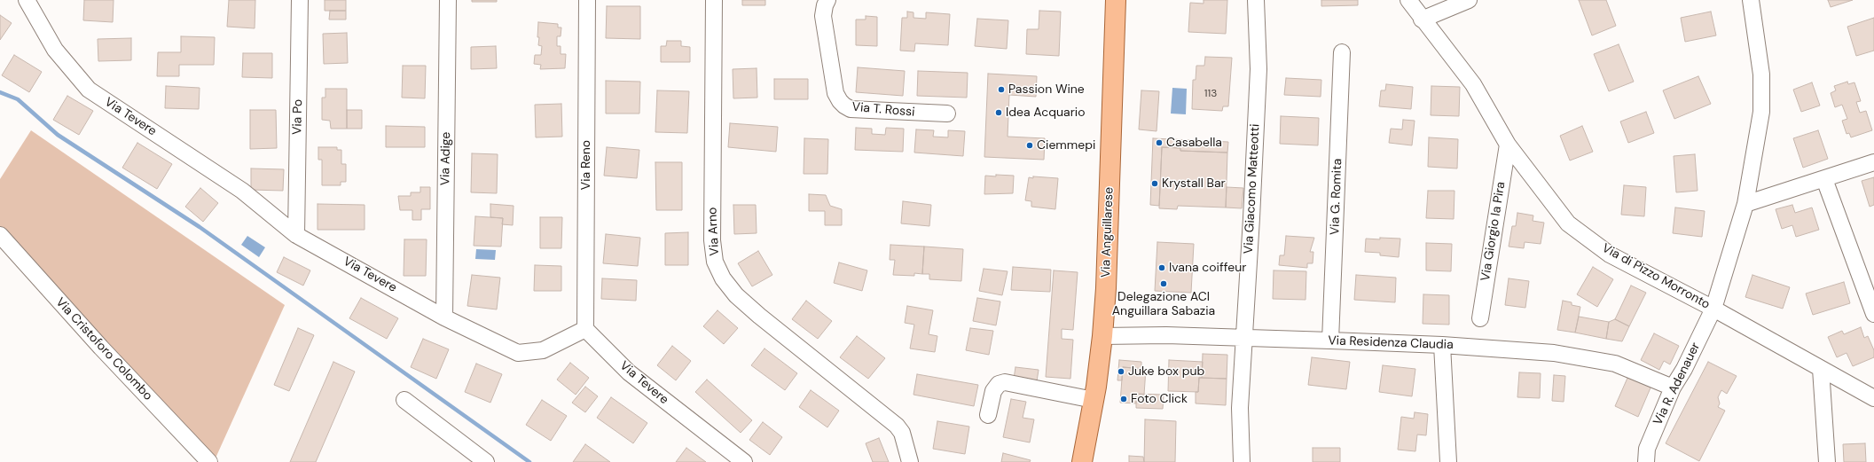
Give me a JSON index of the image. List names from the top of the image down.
{
  "streets": {
    "main road": ["Via Anguillarese"],
    "street": [
      "Via T. Rossi",
      "Via Tevere",
      "Via Po",
      "Via Adige",
      "Via Reno",
      "Via Giacomo Matteotti",
      "Via G. Romita",
      "Via Arno",
      "Via Giorgio la Pira",
      "Via di Pizzo Morronto",
      "Via Residenza Claudia",
      "Via Cristoforo Colombo",
      "Via R. Adenauer"
    ]
  },
  "crossings": [
    ["Via Tevere", "Via Po"],
    ["Via Tevere", "Via Adige"],
    ["Via Tevere", "Via Reno"],
    ["Via Giacomo Matteotti", "Via Residenza Claudia"],
    ["Via G. Romita", "Via Residenza Claudia"],
    ["Via Giorgio la Pira", "Via di Pizzo Morronto"],
    ["Via Anguillarese", "Via Residenza Claudia"],
    ["Via di Pizzo Morronto", "Via R. Adenauer"],
    ["Via Residenza Claudia", "Via R. Adenauer"]
  ],
  "places": [
    "Passion Wine",
    "Idea Acquario",
    "Casabella",
    "Ciemmepi",
    "Krystall Bar",
    "Ivana coiffeur",
    "Delegazione ACI Anguillara Sabazia",
    "Juke box pub",
    "Foto Click"
  ],
  "house_numbers": ["113"]
}
